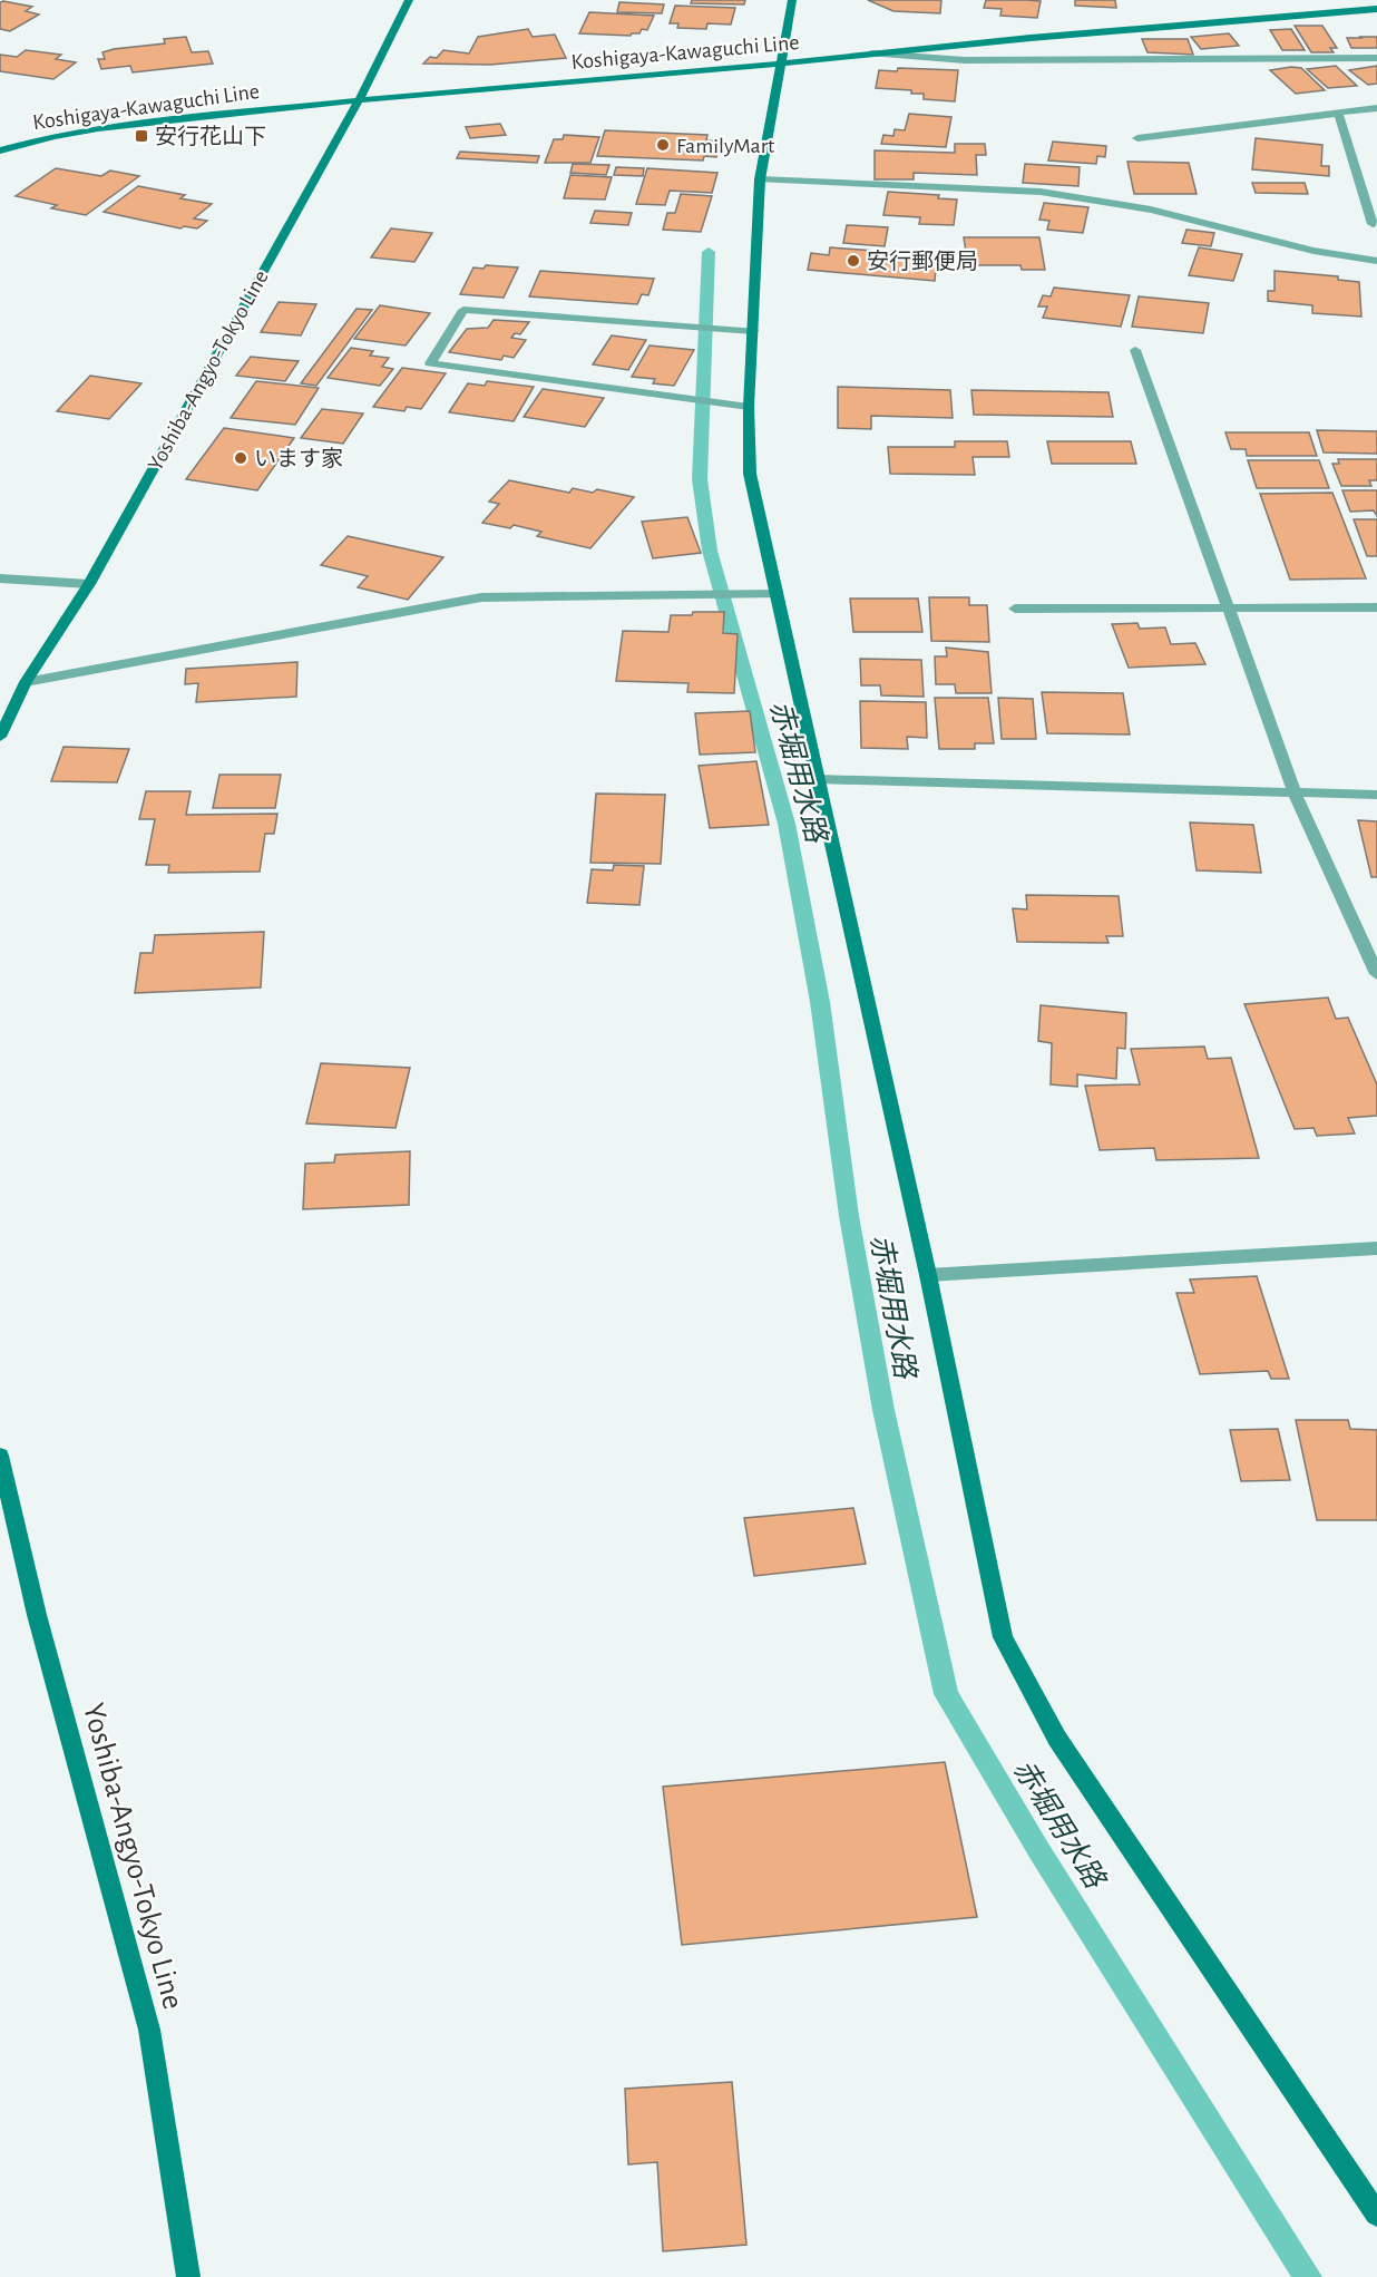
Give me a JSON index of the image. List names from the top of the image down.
{
  "streets": {
    "main road": ["Koshigaya-Kawaguchi Line", "Yoshiba-Angyo-Tokyo Line"]
  },
  "crossings": [
    ["Koshigaya-Kawaguchi Line", "Yoshiba-Angyo-Tokyo Line"]
  ],
  "water": ["赤堀用水路"],
  "places": {
    "transit": ["安行花山下"],
    "other": ["FamilyMart", "安行郵便局", "います家"]
  }
}
